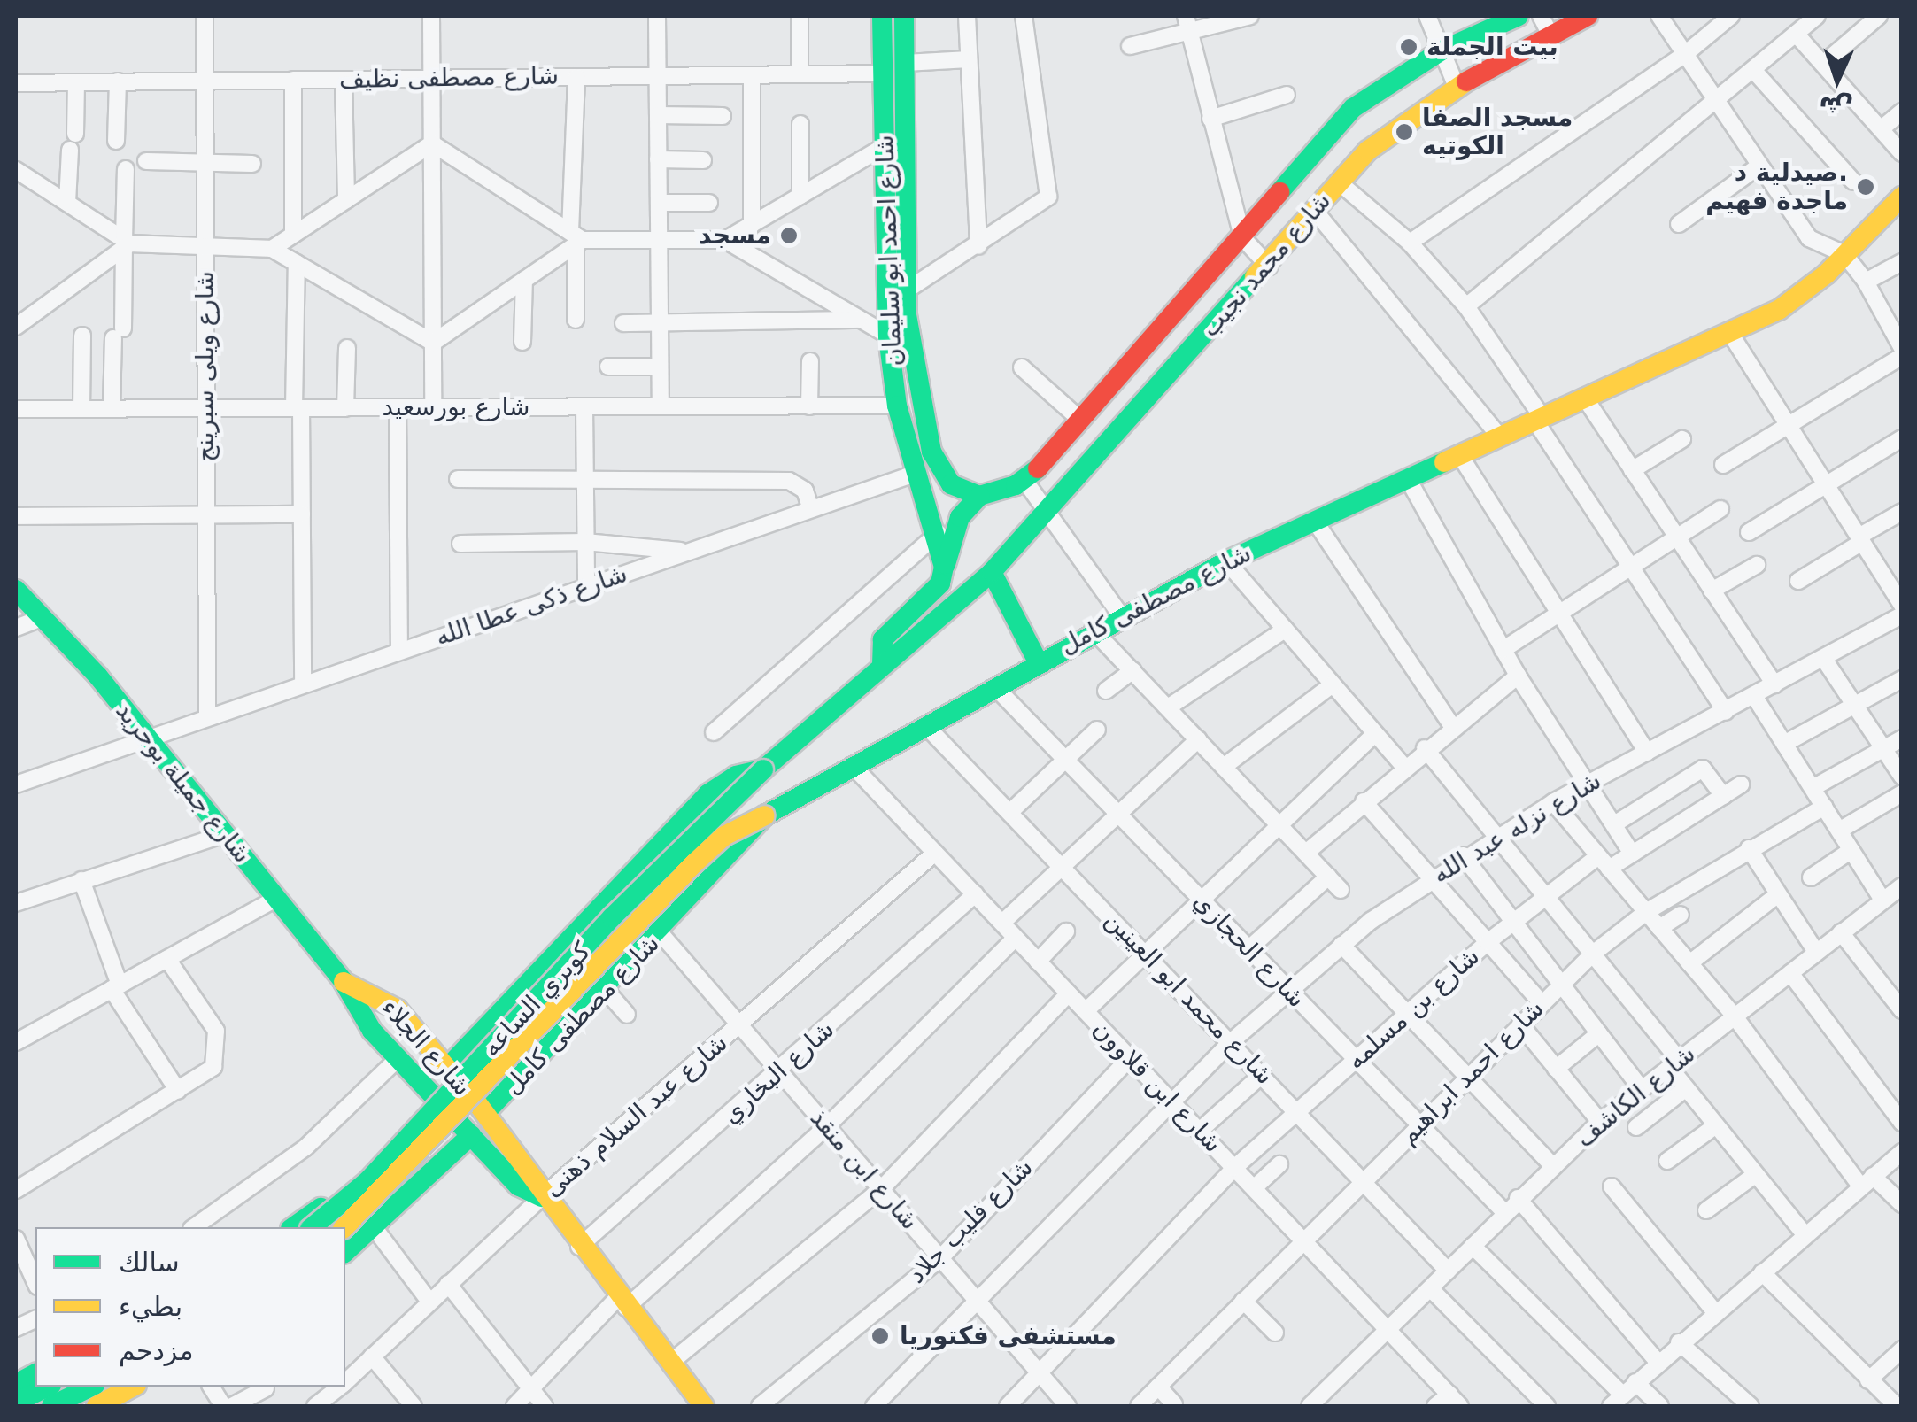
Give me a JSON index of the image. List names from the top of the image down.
{
  "streets": {
    "main road": [
      "شارع احمد ابو سليمان",
      "شارع محمد نجيب",
      "شارع مصطفى كامل",
      "شارع جميلة بوحريد",
      "كوبري الساعه",
      "شارع الجلاء"
    ],
    "street": [
      "شارع مصطفى نظيف",
      "شارع ويلى سبرينج",
      "شارع بورسعيد",
      "شارع ذكى عطا الله",
      "شارع نزله عبد الله",
      "شارع الحجازي",
      "شارع محمد ابو العينين",
      "شارع بن مسلمه",
      "شارع البخاري",
      "شارع احمد ابراهيم",
      "شارع ابن قلاوون",
      "شارع الكاشف",
      "شارع عبد السلام ذهنى",
      "شارع ابن منقذ",
      "شارع فليب جلاد"
    ]
  },
  "crossings": [
    ["شارع مصطفى نظيف", "شارع احمد ابو سليمان"],
    ["شارع مصطفى نظيف", "شارع ويلى سبرينج"],
    ["شارع احمد ابو سليمان", "شارع محمد نجيب"],
    ["شارع احمد ابو سليمان", "شارع بورسعيد"],
    ["شارع احمد ابو سليمان", "شارع ذكى عطا الله"],
    ["شارع ويلى سبرينج", "شارع بورسعيد"],
    ["شارع ويلى سبرينج", "شارع ذكى عطا الله"],
    ["شارع مصطفى كامل", "شارع الحجازي"],
    ["شارع مصطفى كامل", "شارع محمد ابو العينين"],
    ["شارع مصطفى كامل", "كوبري الساعه"],
    ["شارع مصطفى كامل", "شارع الجلاء"],
    ["شارع مصطفى كامل", "شارع ابن قلاوون"],
    ["شارع مصطفى كامل", "شارع ابن منقذ"],
    ["شارع ذكى عطا الله", "شارع جميلة بوحريد"],
    ["شارع جميلة بوحريد", "شارع الجلاء"],
    ["شارع نزله عبد الله", "شارع الحجازي"],
    ["شارع نزله عبد الله", "شارع محمد ابو العينين"],
    ["شارع نزله عبد الله", "شارع ابن قلاوون"],
    ["شارع نزله عبد الله", "شارع ابن منقذ"],
    ["شارع الحجازي", "شارع بن مسلمه"],
    ["شارع الحجازي", "شارع احمد ابراهيم"],
    ["شارع الحجازي", "شارع الكاشف"],
    ["شارع محمد ابو العينين", "شارع بن مسلمه"],
    ["شارع محمد ابو العينين", "شارع احمد ابراهيم"],
    ["شارع محمد ابو العينين", "شارع الكاشف"],
    ["شارع بن مسلمه", "شارع ابن قلاوون"],
    ["شارع بن مسلمه", "شارع ابن منقذ"],
    ["شارع الجلاء", "شارع البخاري"],
    ["شارع الجلاء", "شارع عبد السلام ذهنى"],
    ["شارع البخاري", "شارع ابن قلاوون"],
    ["شارع البخاري", "شارع ابن منقذ"],
    ["شارع احمد ابراهيم", "شارع ابن قلاوون"],
    ["شارع ابن قلاوون", "شارع الكاشف"],
    ["شارع ابن قلاوون", "شارع عبد السلام ذهنى"],
    ["شارع ابن قلاوون", "شارع فليب جلاد"],
    ["شارع عبد السلام ذهنى", "شارع ابن منقذ"],
    ["شارع ابن منقذ", "شارع فليب جلاد"]
  ],
  "places": [
    "بيت الجملة",
    "مسجد الصفا الكوتيه",
    "صيدلية د. ماجدة فهيم",
    "مسجد",
    "مستشفى فكتوريا"
  ],
  "legend": ["سالك", "بطيء", "مزدحم"],
  "north": "bottom"
}
